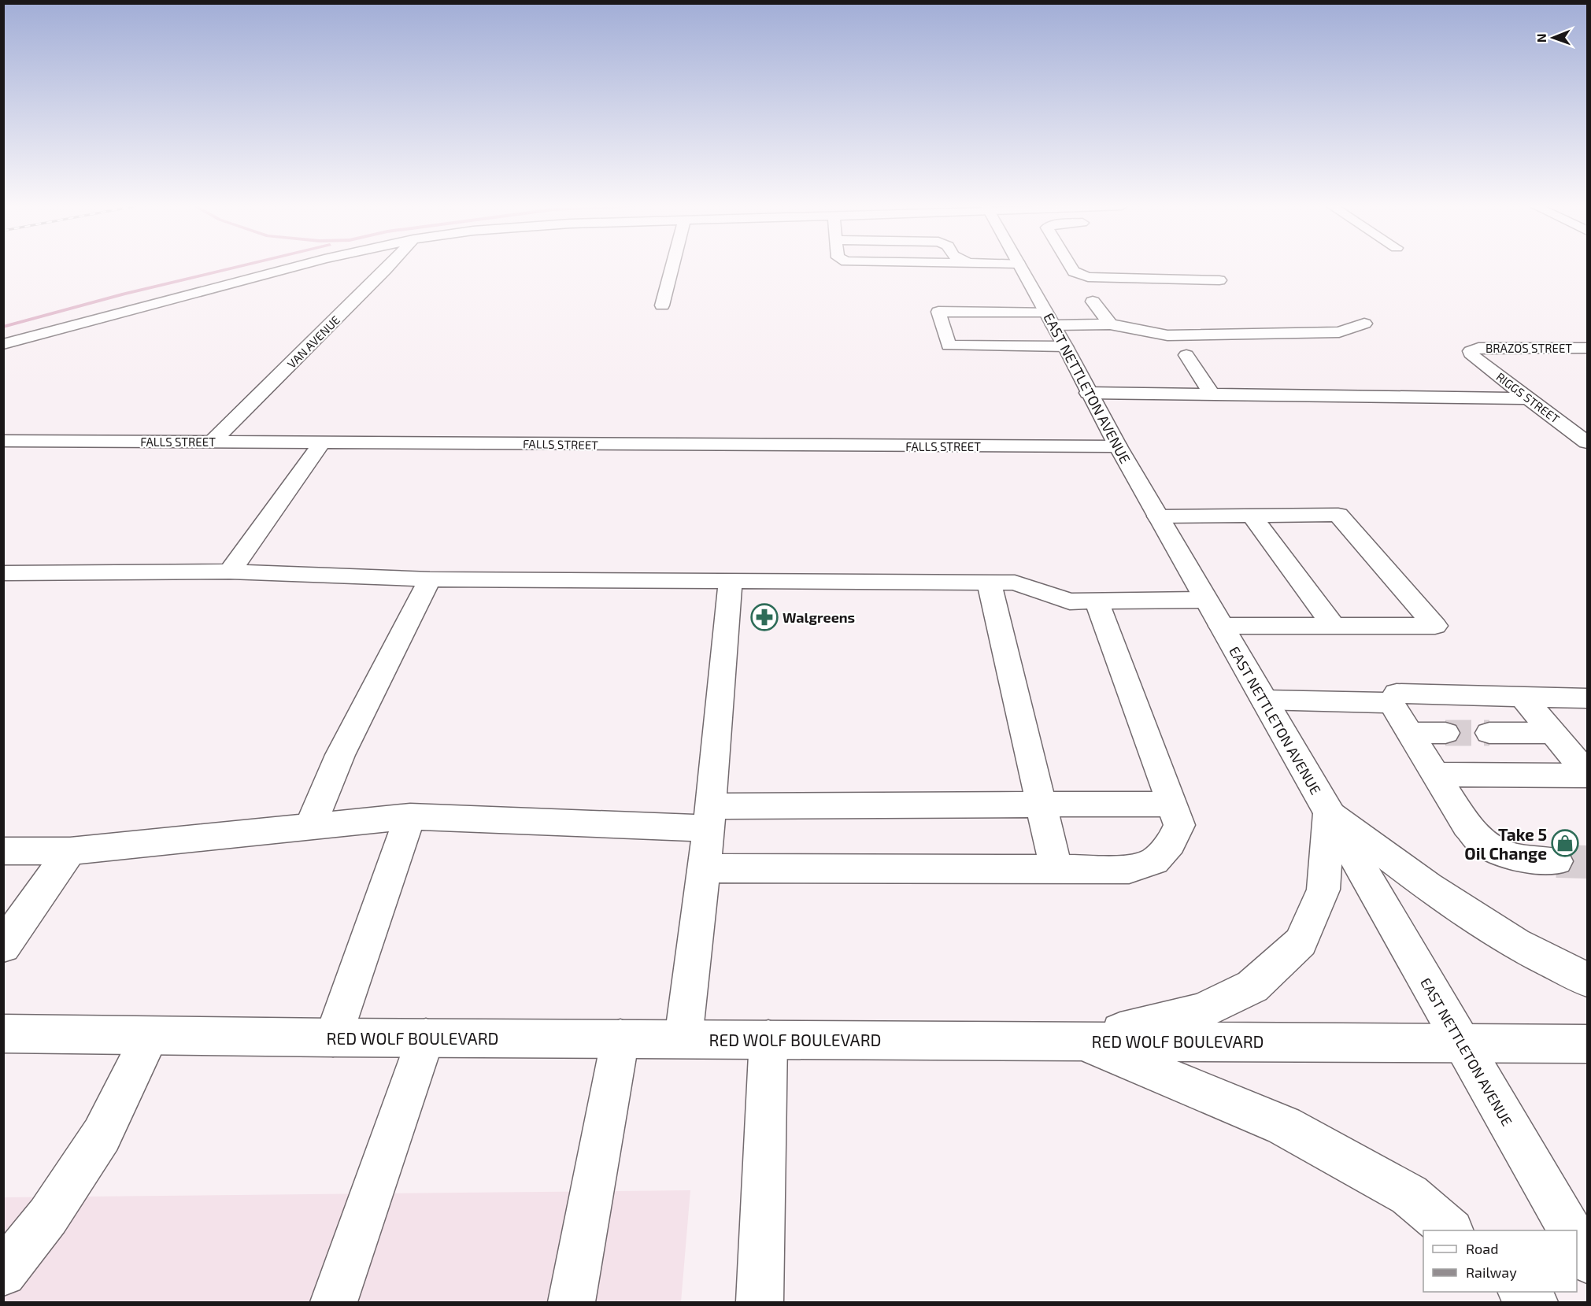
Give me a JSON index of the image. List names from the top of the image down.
{
  "streets": {
    "main road": [
      "VAN AVENUE",
      "BRAZOS STREET",
      "EAST NETTLETON AVENUE",
      "RIGGS STREET",
      "FALLS STREET",
      "RED WOLF BOULEVARD"
    ]
  },
  "crossings": [
    ["VAN AVENUE", "FALLS STREET"],
    ["BRAZOS STREET", "RIGGS STREET"],
    ["EAST NETTLETON AVENUE", "FALLS STREET"],
    ["EAST NETTLETON AVENUE", "RED WOLF BOULEVARD"]
  ],
  "places": {
    "pharmacy": ["Walgreens"],
    "shop": ["Take 5 Oil Change"]
  },
  "legend": ["Road", "Railway"],
  "north": "left"
}
